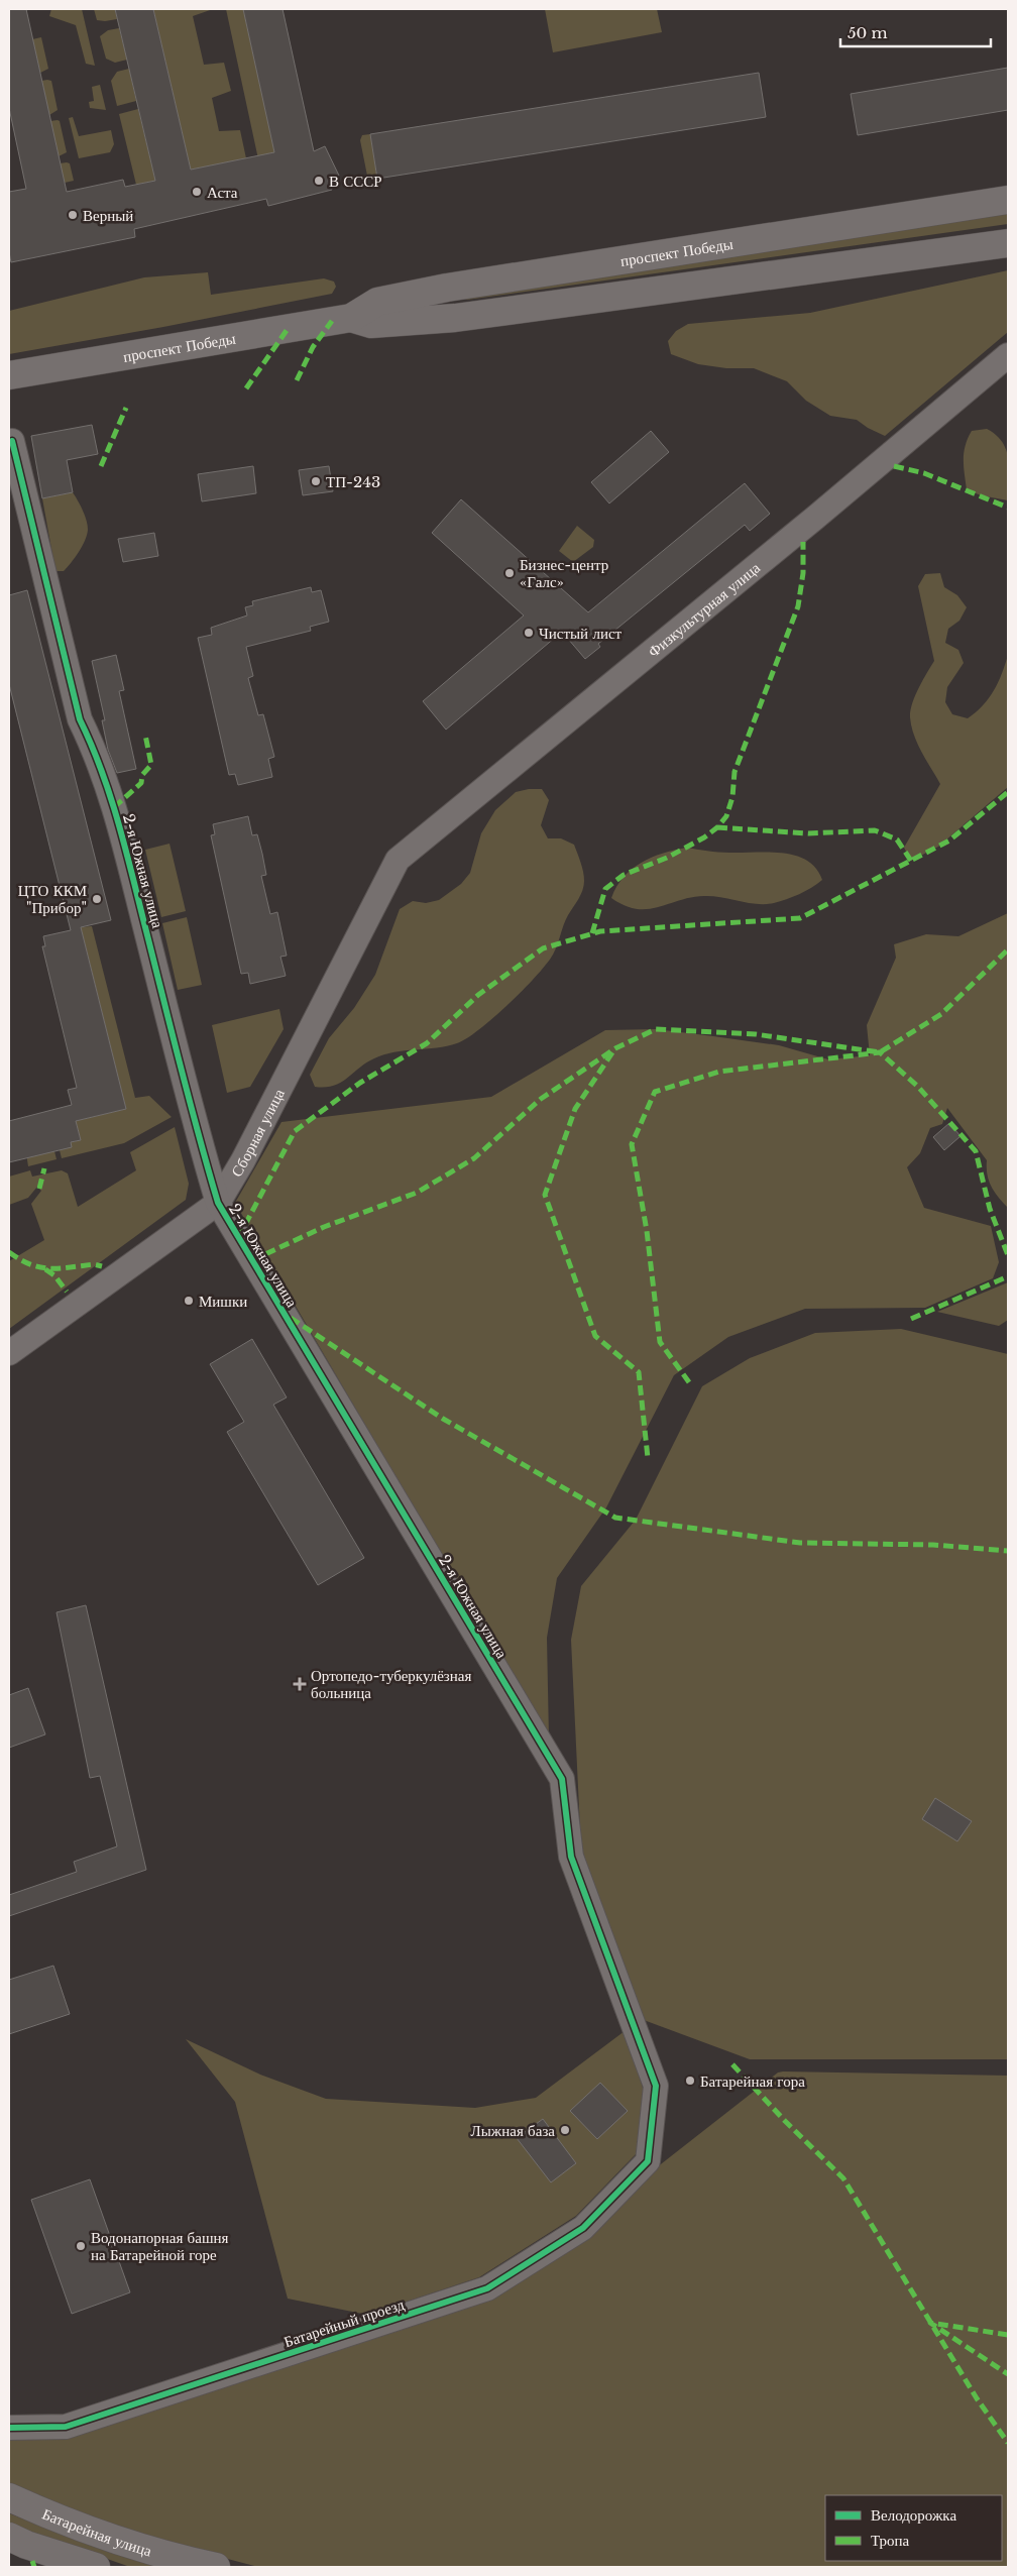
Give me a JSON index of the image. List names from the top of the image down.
{
  "streets": {
    "street": [
      "проспект Победы",
      "Физкультурная улица",
      "2-я Южная улица",
      "Сборная улица",
      "Батарейный проезд",
      "Батарейная улица"
    ]
  },
  "crossings": [
    ["Физкультурная улица", "Сборная улица"],
    ["2-я Южная улица", "Сборная улица"],
    ["2-я Южная улица", "Батарейный проезд"]
  ],
  "places": {
    "other": [
      "В СССР",
      "Аста",
      "Верный",
      "ТП-243",
      "Бизнес-центр «Галс»",
      "Чистый лист",
      "ЦТО ККМ \"Прибор\"",
      "Мишки",
      "Батарейная гора",
      "Лыжная база",
      "Водонапорная башня на Батарейной горе"
    ],
    "health": ["Ортопедо-туберкулёзная больница"]
  },
  "legend": ["Велодорожка", "Тропа"],
  "scale_bar": "50 m"
}
